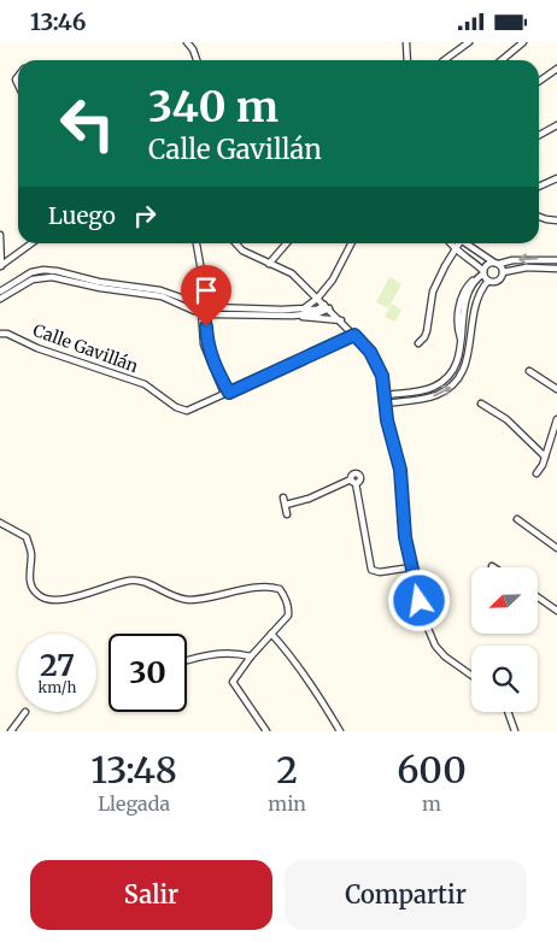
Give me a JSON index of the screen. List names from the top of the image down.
{
  "streets": {
    "street": ["Calle Gavillán"]
  },
  "north": "bottom left",
  "page": {
    "status": "13:46",
    "turn": ["340 m", "Calle Gavillán"],
    "then": "Luego",
    "speed": "27 km/h",
    "limit": "30",
    "eta": [
      "13:48",
      "Llegada",
      "2",
      "min",
      "600",
      "m"
    ],
    "buttons": ["Salir", "Compartir"]
  }
}
